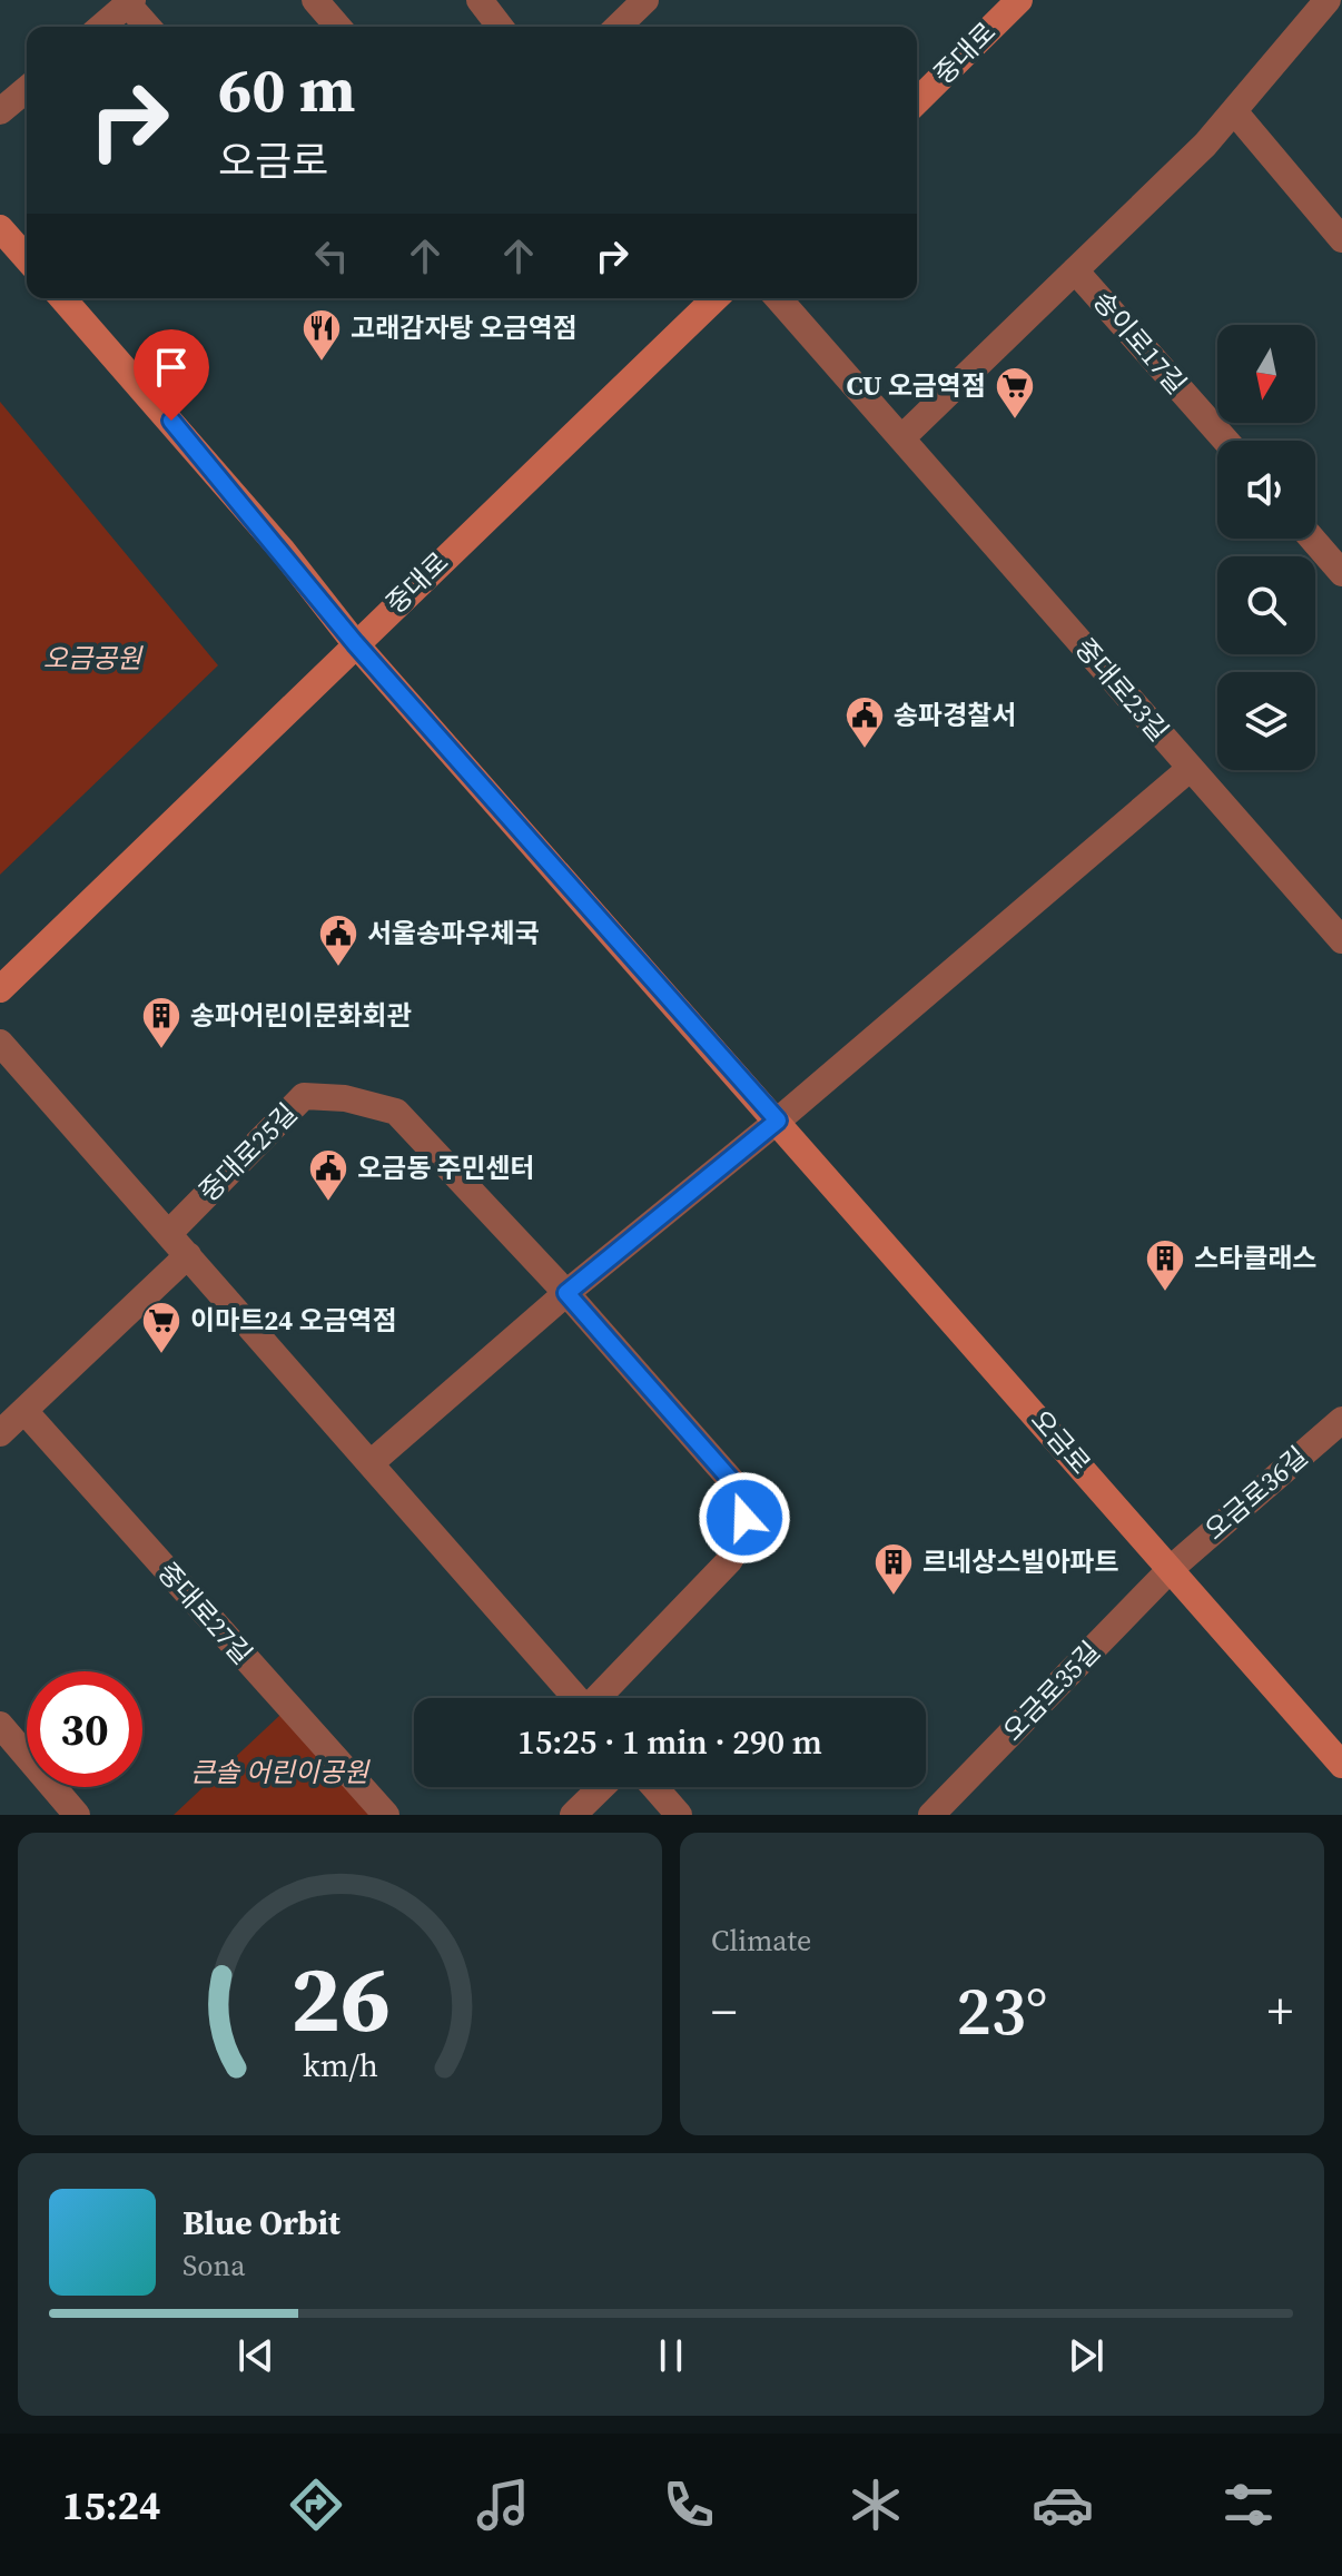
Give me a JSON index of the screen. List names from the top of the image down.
{
  "streets": {
    "main road": ["중대로", "오금로"],
    "street": [
      "송이로17길",
      "중대로23길",
      "중대로25길",
      "오금로36길",
      "중대로27길",
      "오금로35길"
    ]
  },
  "crossings": [
    ["중대로", "오금로"],
    ["오금로", "오금로36길"],
    ["오금로", "오금로35길"],
    ["오금로36길", "오금로35길"]
  ],
  "parks": ["오금공원", "큰솔 어린이공원"],
  "places": {
    "restaurant": ["고래감자탕 오금역점"],
    "supermarket": ["CU 오금역점", "이마트24 오금역점"],
    "public building": ["송파경찰서", "서울송파우체국", "오금동 주민센터"],
    "building": ["송파어린이문화회관", "스타클래스", "르네상스빌아파트"]
  },
  "north": "bottom",
  "page": {
    "turn": ["60 m", "오금로"],
    "limit": "30",
    "trip": "15:25 · 1 min · 290 m",
    "tile": "Climate",
    "heat": ["−", "23°", "+"],
    "song": ["Blue Orbit", "Sona"],
    "tabs": "15:24",
    "gauge": ["26", "km/h"]
  }
}
